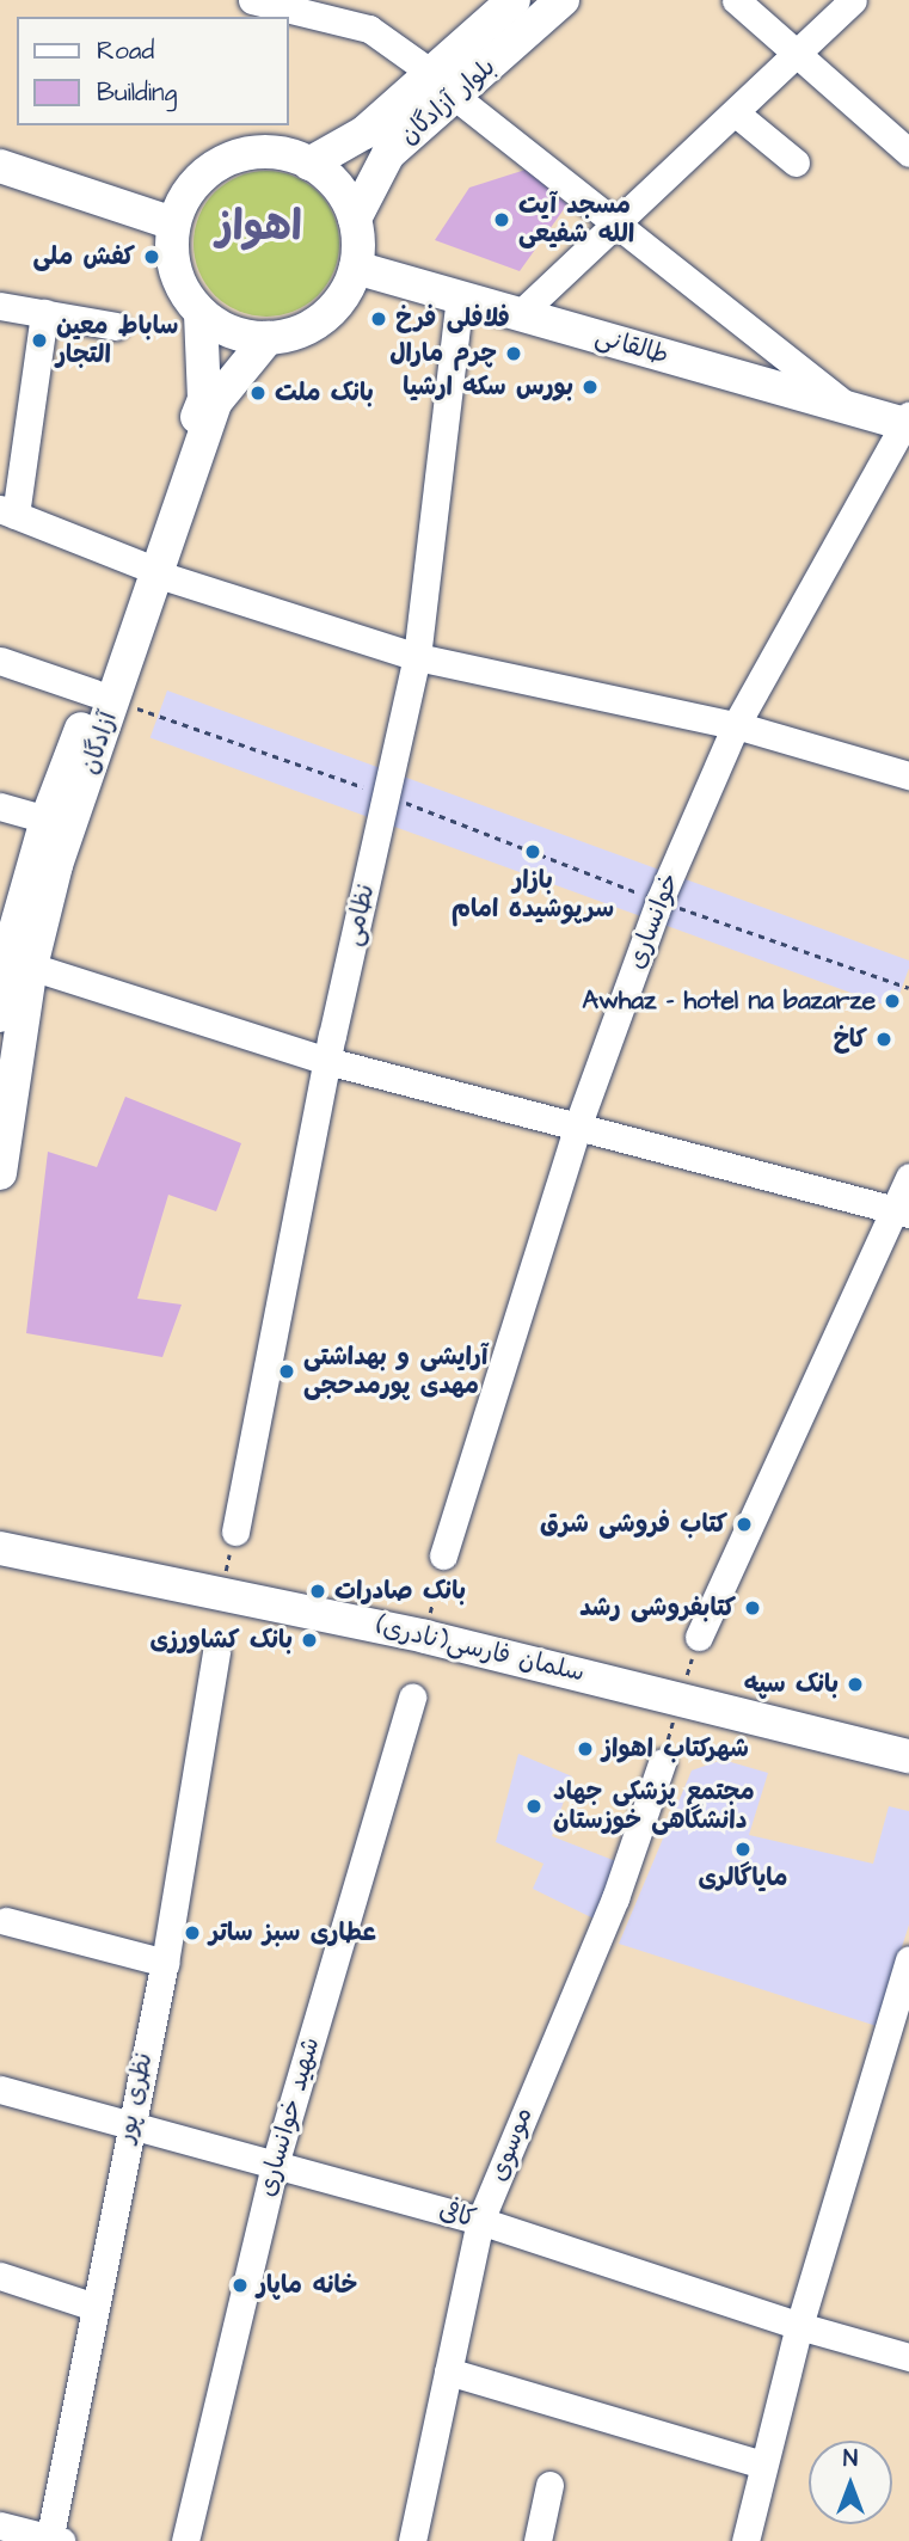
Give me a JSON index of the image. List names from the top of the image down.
{
  "streets": {
    "main road": [
      "بلوار آزادگان",
      "طالقانی",
      "آزادگان",
      "سلمان فارسی(نادری)"
    ],
    "street": [
      "نظامی",
      "خوانساری",
      "نظری پور",
      "شهید خوانساری",
      "موسوی",
      "کافی"
    ]
  },
  "crossings": [
    ["بلوار آزادگان", "طالقانی"],
    ["بلوار آزادگان", "آزادگان"],
    ["طالقانی", "آزادگان"],
    ["طالقانی", "نظامی"],
    ["طالقانی", "خوانساری"],
    ["نظری پور", "کافی"],
    ["شهید خوانساری", "کافی"],
    ["موسوی", "کافی"]
  ],
  "districts": ["اهواز"],
  "places": [
    "مسجد آیت الله شفیعی",
    "کفش ملی",
    "فلافلی فرخ",
    "ساباط معین التجار",
    "چرم مارال",
    "بورس سکه ارشیا",
    "بانک ملت",
    "بازار سرپوشیده امام",
    "Awhaz - hotel na bazarze",
    "کاخ",
    "آرایشی و بهداشتی مهدی پورمدحجی",
    "کتاب فروشی شرق",
    "بانک صادرات",
    "کتابفروشی رشد",
    "بانک کشاورزی",
    "بانک سپه",
    "شهرکتاب اهواز",
    "مجتمع پزشکی جهاد دانشگاهی خوزستان",
    "مایاگالری",
    "عطاری سبز ساتر",
    "خانه ماپار"
  ],
  "legend": ["Road", "Building"],
  "north": "top"
}
